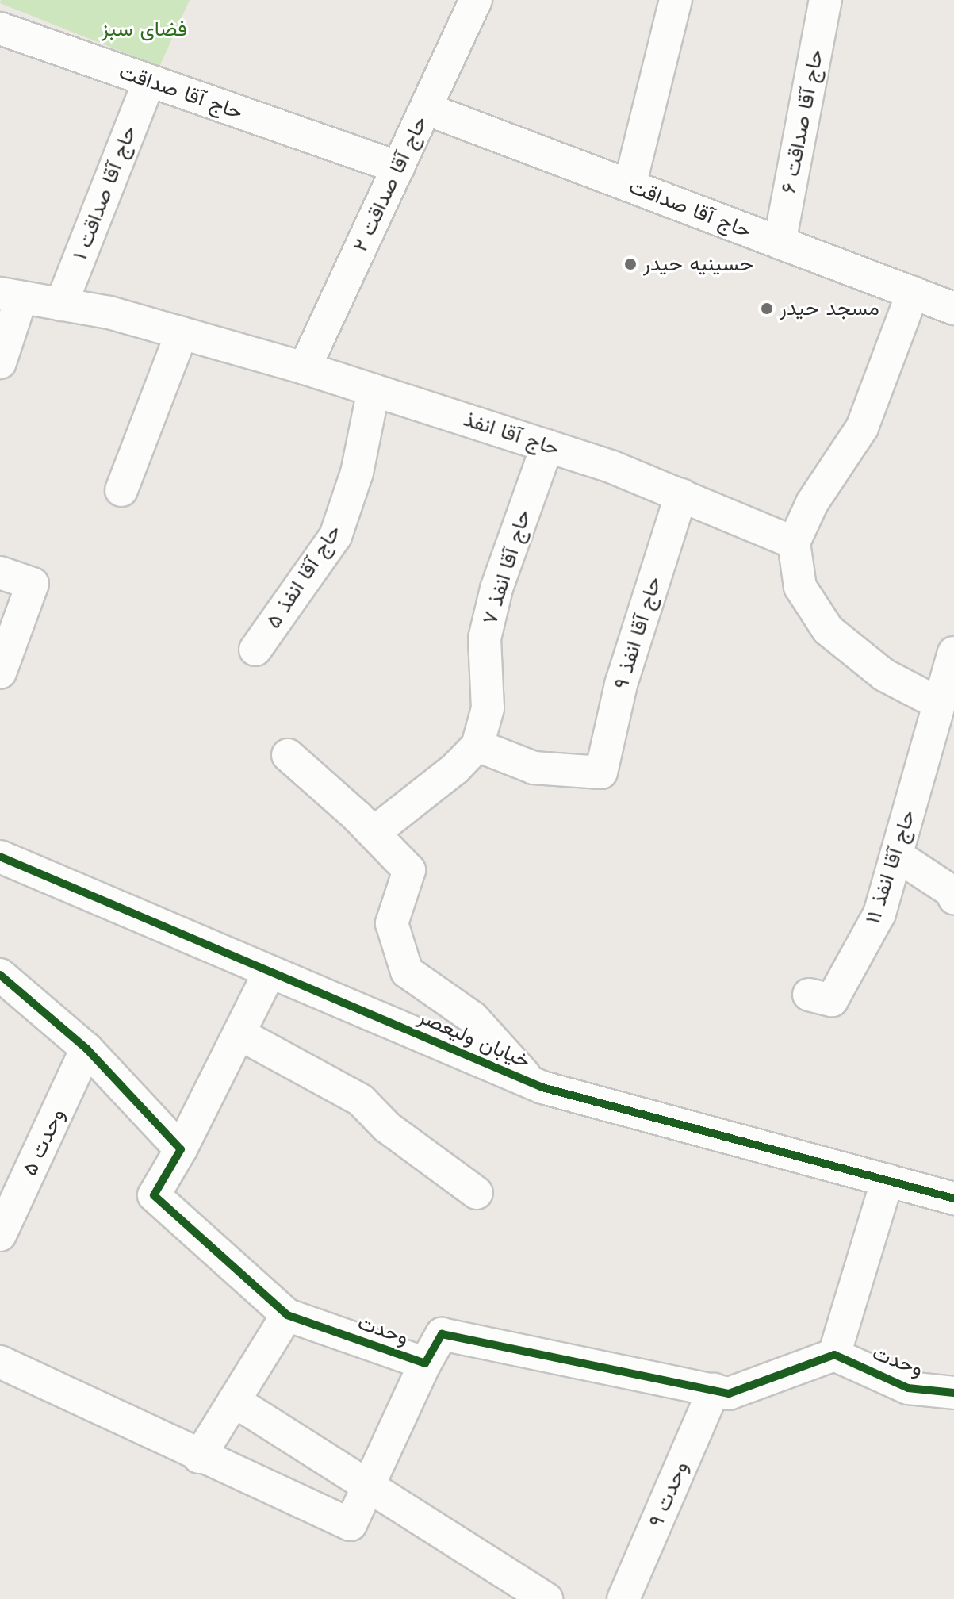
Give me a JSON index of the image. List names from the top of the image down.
{
  "streets": {
    "street": [
      "حاج آقا صداقت",
      "حاج آقا صداقت ۶",
      "حاج آقا صداقت ۲",
      "حاج آقا صداقت ۱",
      "حاج آقا انفذ",
      "حاج آقا انفذ ۷",
      "حاج آقا انفذ ۵",
      "حاج آقا انفذ ۹",
      "حاج آقا انفذ ۱۱",
      "خیابان ولیعصر",
      "وحدت ۵",
      "وحدت",
      "وحدت ۹"
    ]
  },
  "crossings": [
    ["حاج آقا صداقت", "حاج آقا صداقت ۶"],
    ["حاج آقا صداقت", "حاج آقا صداقت ۲"],
    ["حاج آقا صداقت", "حاج آقا صداقت ۱"],
    ["حاج آقا صداقت ۲", "حاج آقا انفذ"],
    ["حاج آقا صداقت ۱", "حاج آقا انفذ"],
    ["حاج آقا انفذ", "حاج آقا انفذ ۷"],
    ["حاج آقا انفذ", "حاج آقا انفذ ۵"],
    ["حاج آقا انفذ", "حاج آقا انفذ ۹"],
    ["حاج آقا انفذ ۷", "حاج آقا انفذ ۹"],
    ["وحدت", "وحدت ۹"]
  ],
  "parks": ["فضای سبز"],
  "places": ["حسینیه حیدر", "مسجد حیدر"]
}
